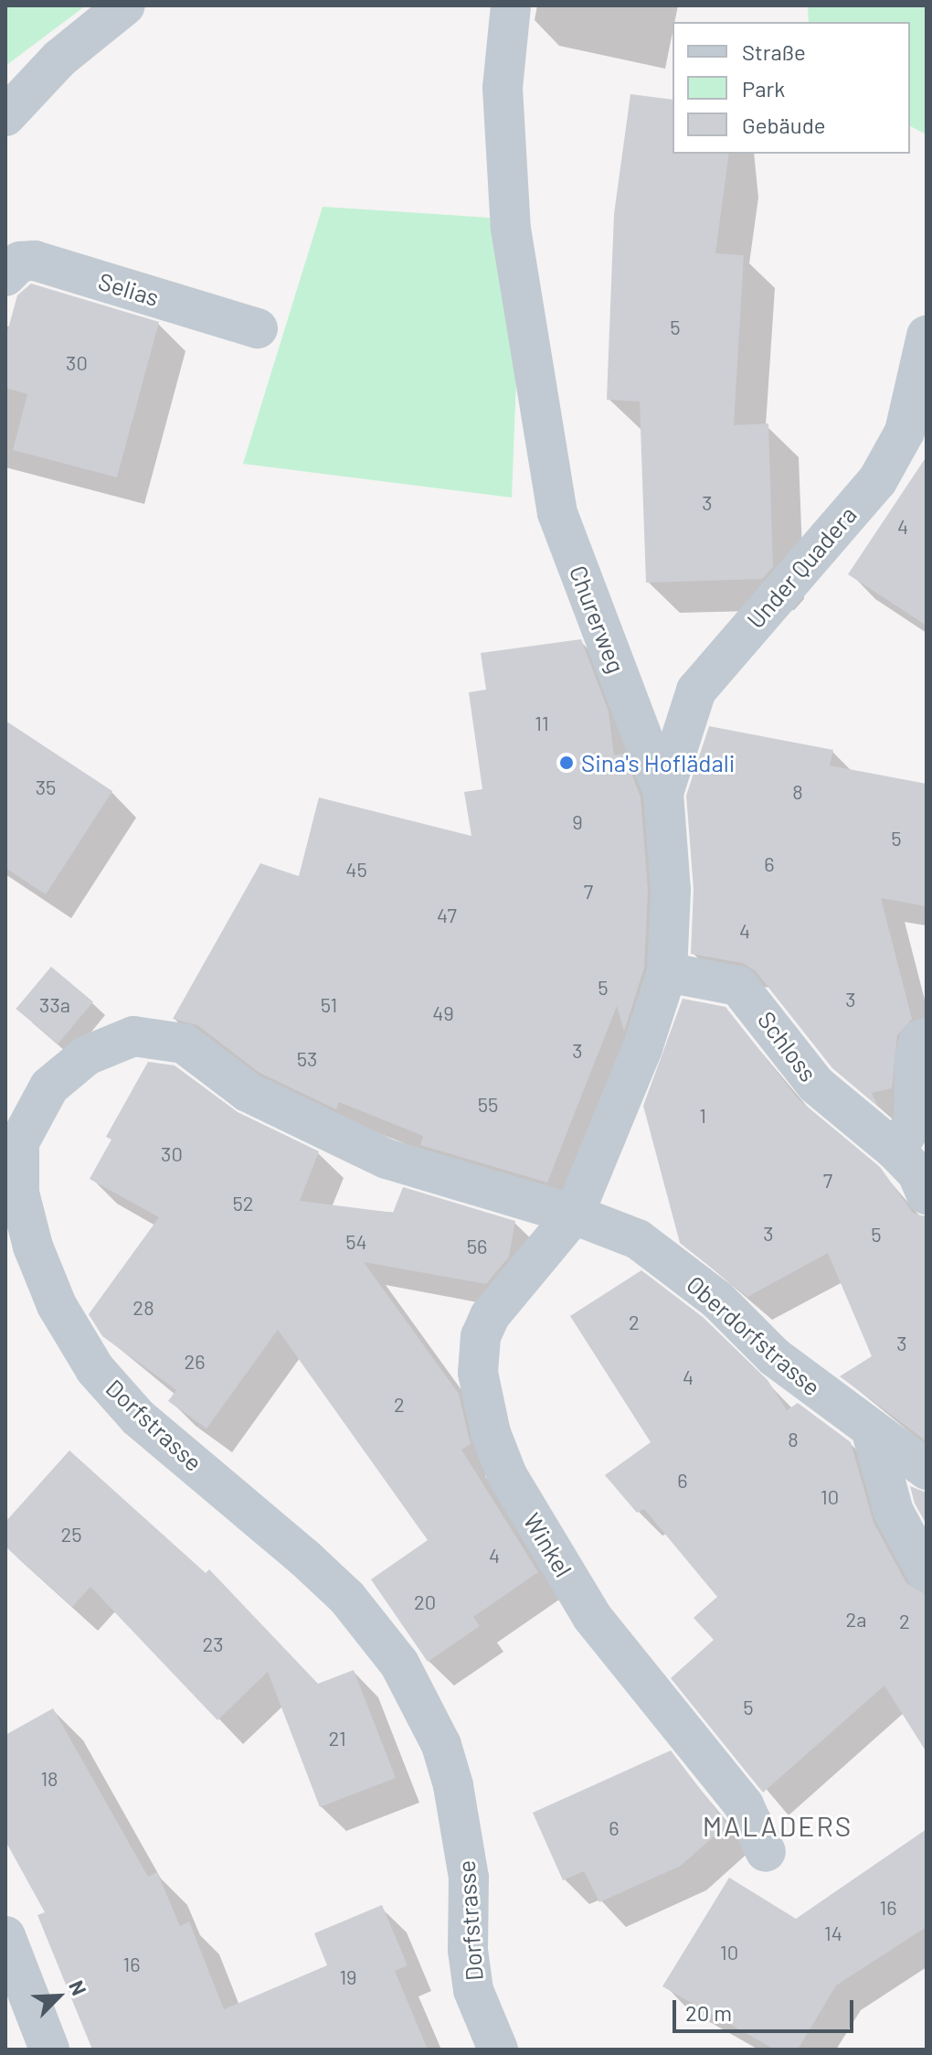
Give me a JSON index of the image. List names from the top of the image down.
{
  "streets": {
    "street": [
      "Selias",
      "Under Quadera",
      "Churerweg",
      "Schloss",
      "Oberdorfstrasse",
      "Dorfstrasse",
      "Winkel"
    ]
  },
  "crossings": [
    ["Under Quadera", "Churerweg"],
    ["Churerweg", "Schloss"],
    ["Churerweg", "Oberdorfstrasse"],
    ["Churerweg", "Dorfstrasse"],
    ["Churerweg", "Winkel"],
    ["Oberdorfstrasse", "Dorfstrasse"],
    ["Oberdorfstrasse", "Winkel"],
    ["Dorfstrasse", "Winkel"]
  ],
  "districts": ["MALADERS"],
  "places": ["Sina's Hoflädali"],
  "house_numbers": [
    "5",
    "30",
    "3",
    "4",
    "11",
    "35",
    "8",
    "9",
    "5",
    "6",
    "45",
    "7",
    "47",
    "4",
    "5",
    "3",
    "33a",
    "51",
    "49",
    "3",
    "53",
    "55",
    "1",
    "30",
    "7",
    "52",
    "3",
    "5",
    "54",
    "56",
    "28",
    "2",
    "3",
    "26",
    "4",
    "2",
    "8",
    "6",
    "10",
    "25",
    "4",
    "20",
    "2a",
    "2",
    "23",
    "5",
    "21",
    "18",
    "6",
    "16",
    "14",
    "10",
    "16",
    "19"
  ],
  "legend": ["Straße", "Park", "Gebäude"],
  "scale_bar": "20 m",
  "north": "top right"
}
